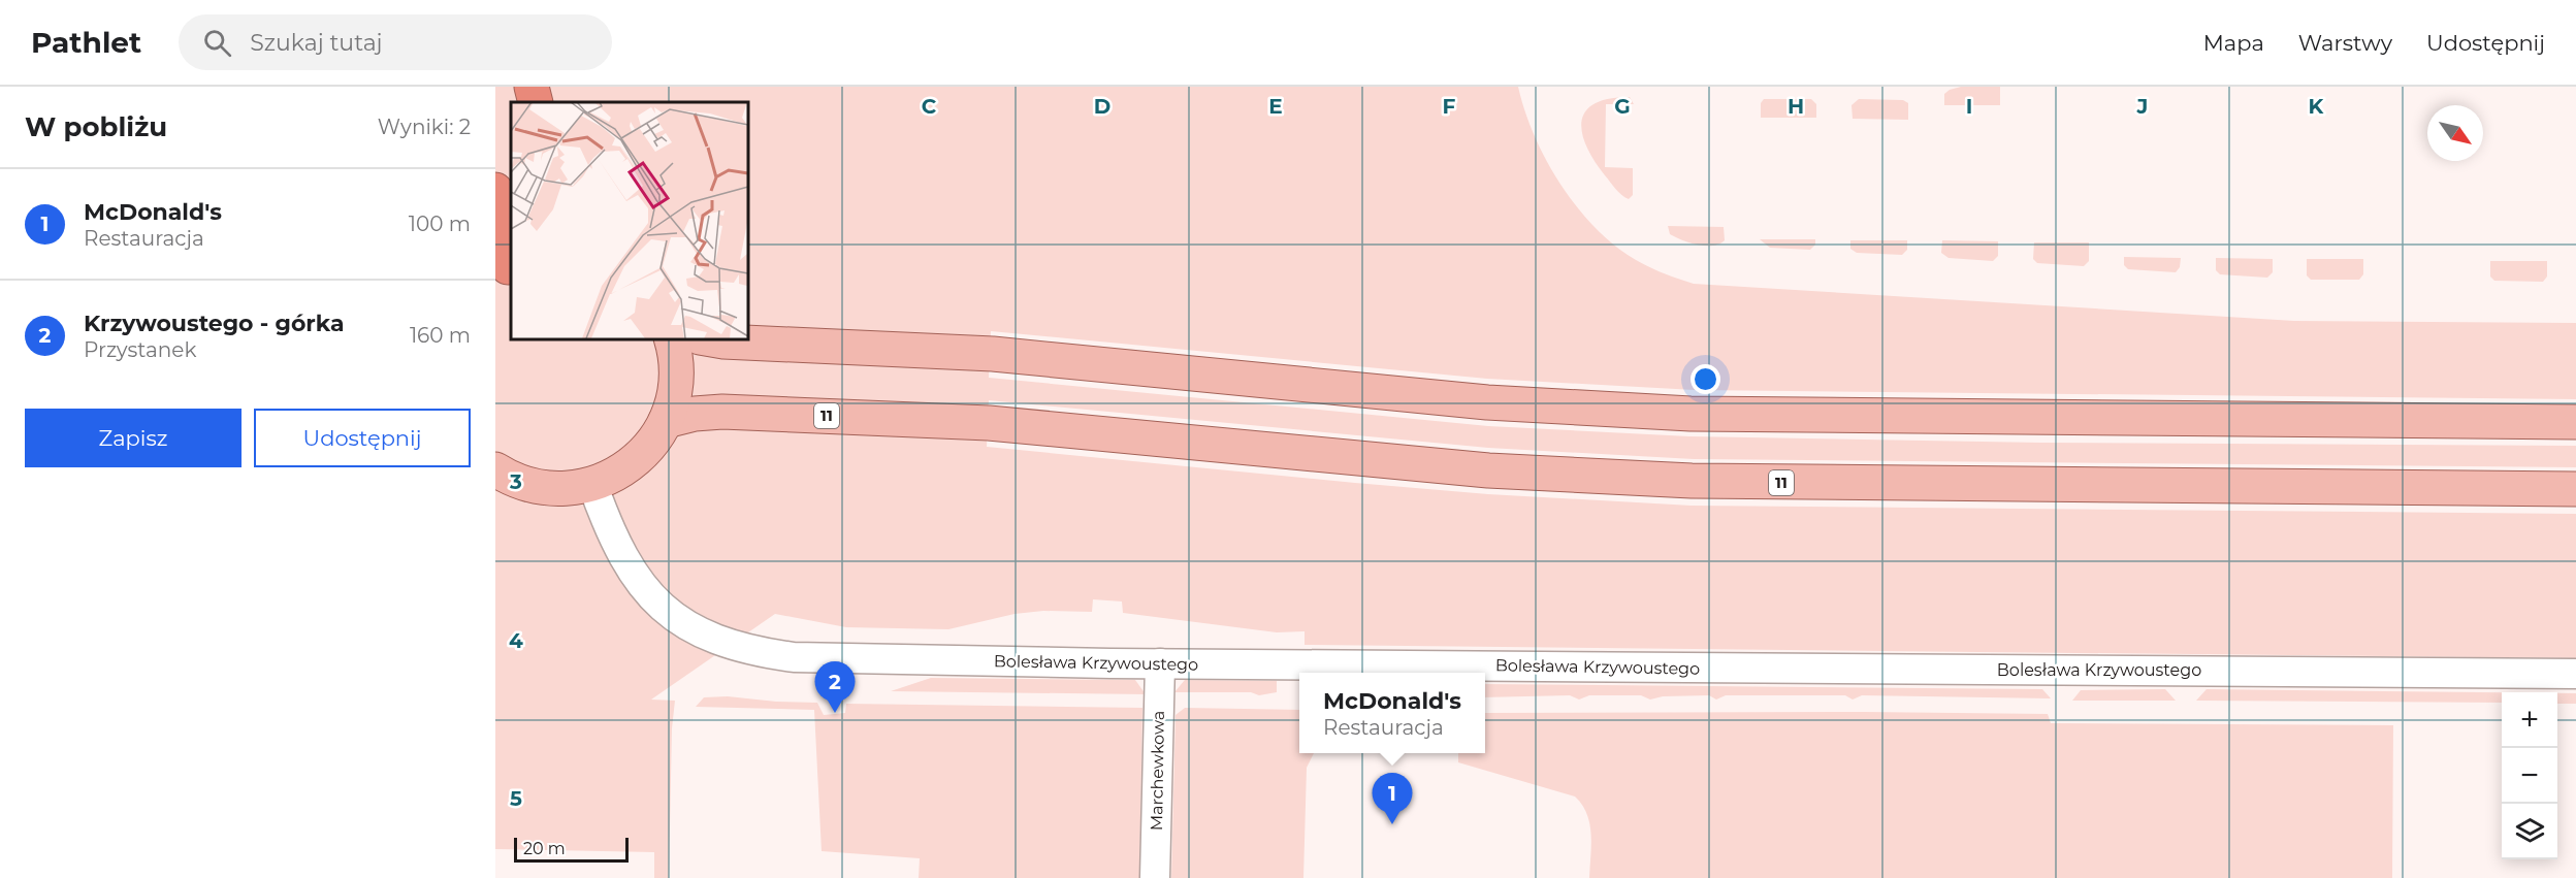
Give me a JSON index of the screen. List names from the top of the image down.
{
  "streets": {
    "main road": ["11"],
    "street": ["Bolesława Krzywoustego", "Marchewkowa"]
  },
  "crossings": [
    ["Bolesława Krzywoustego", "Marchewkowa"]
  ],
  "scale_bar": "20 m",
  "north": "bottom right",
  "page": {
    "header": "Pathlet",
    "search": "Szukaj tutaj",
    "nav": ["Mapa", "Warstwy", "Udostępnij"],
    "heading": ["W pobliżu", "Wyniki: 2"],
    "list": [
      {
        "mark": "1",
        "name": "McDonald's",
        "note": "Restauracja",
        "value": "100 m"
      },
      {
        "mark": "2",
        "name": "Krzywoustego - górka",
        "note": "Przystanek",
        "value": "160 m"
      }
    ],
    "buttons": ["Zapisz", "Udostępnij"],
    "pins": ["2", "1"],
    "popup": ["McDonald's", "Restauracja"],
    "map_buttons": ["+", "−"],
    "scale": "20 m"
  },
  "grid": {
    "columns": [
      "C",
      "D",
      "E",
      "F",
      "G",
      "H",
      "I",
      "J",
      "K"
    ],
    "rows": ["3", "4", "5"]
  }
}
